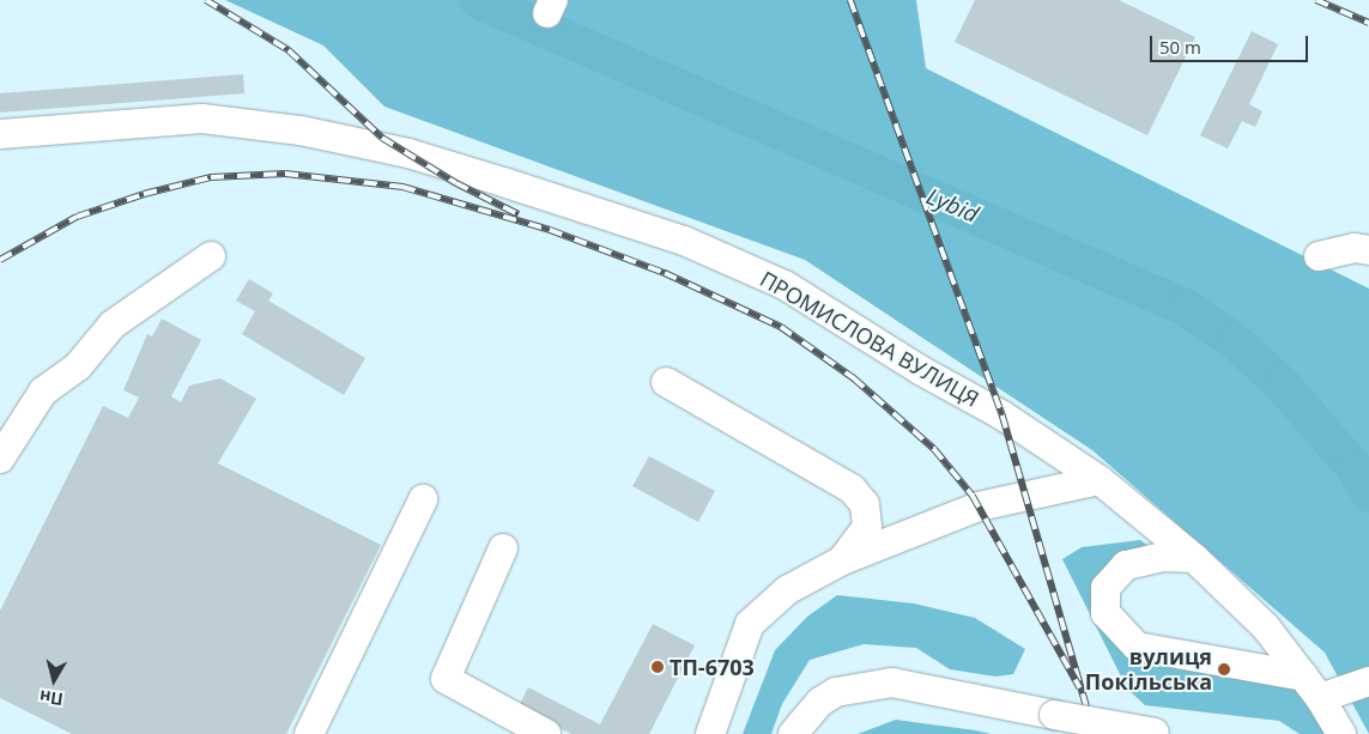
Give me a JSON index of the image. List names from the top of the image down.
{
  "streets": {
    "street": ["ПРОМИСЛОВА ВУЛИЦЯ"]
  },
  "water": ["Lybid"],
  "places": ["ТП-6703", "вулиця Покільська"],
  "scale_bar": "50 m",
  "north": "bottom"
}
